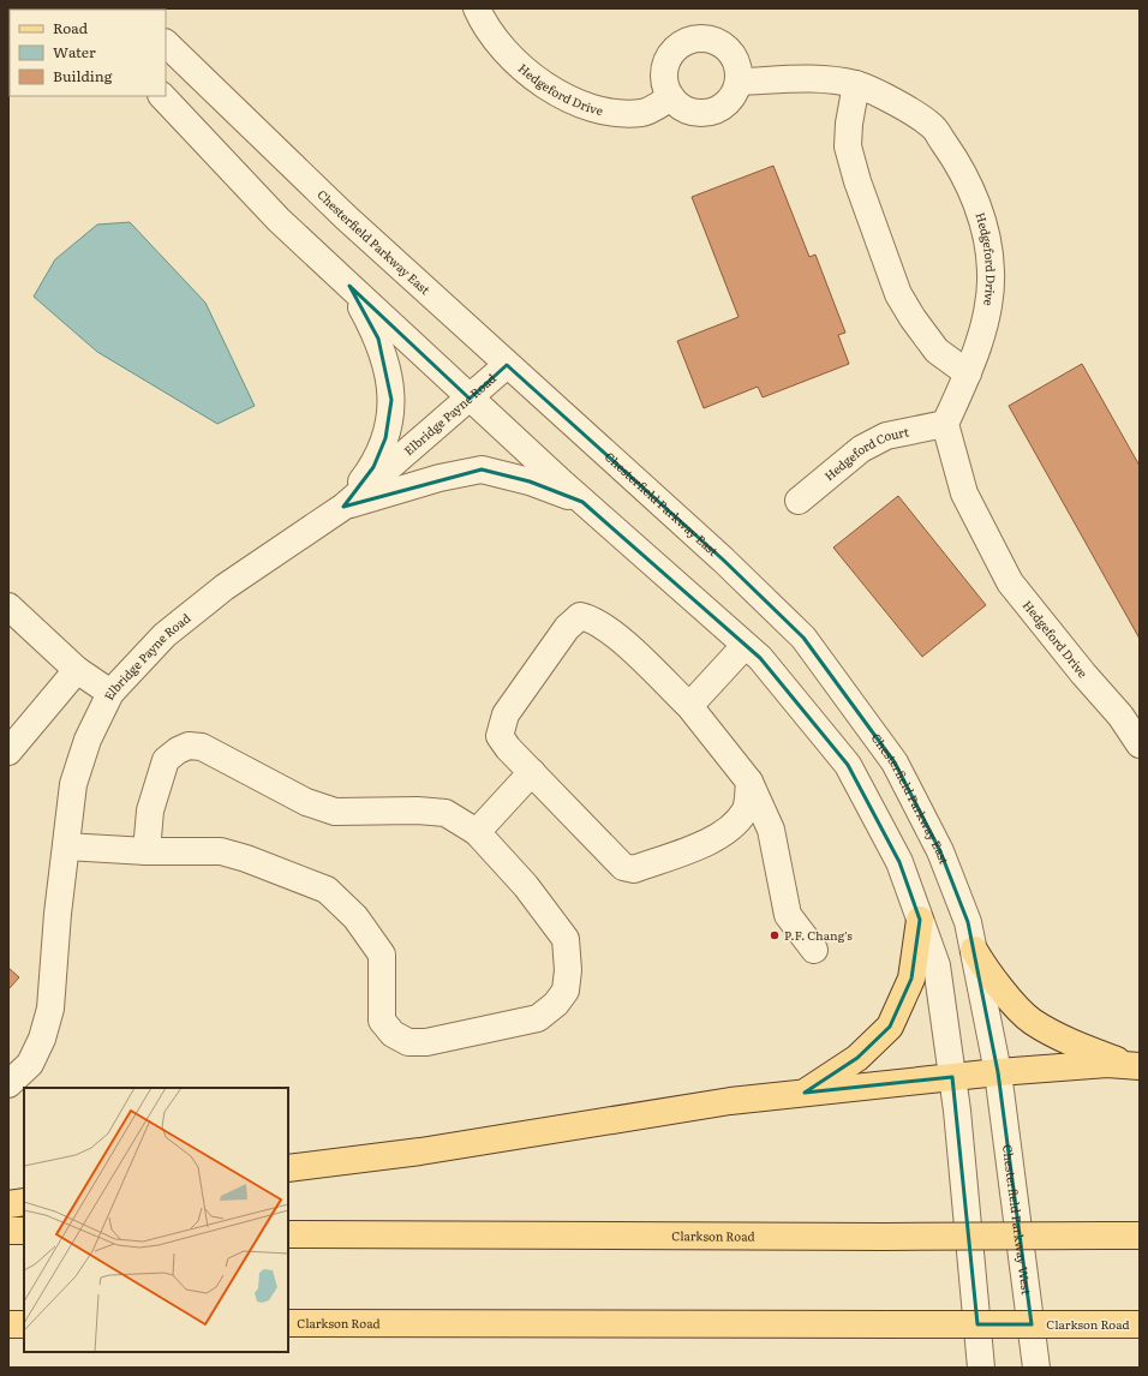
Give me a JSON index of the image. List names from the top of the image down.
{
  "streets": {
    "main road": ["Clarkson Road"],
    "street": [
      "Hedgeford Drive",
      "Chesterfield Parkway East",
      "Elbridge Payne Road",
      "Hedgeford Court",
      "Chesterfield Parkway West"
    ]
  },
  "crossings": [
    ["Hedgeford Drive", "Hedgeford Court"],
    ["Chesterfield Parkway East", "Elbridge Payne Road"],
    ["Chesterfield Parkway East", "Chesterfield Parkway West"]
  ],
  "places": ["P.F. Chang's"],
  "legend": ["Road", "Water", "Building"]
}
